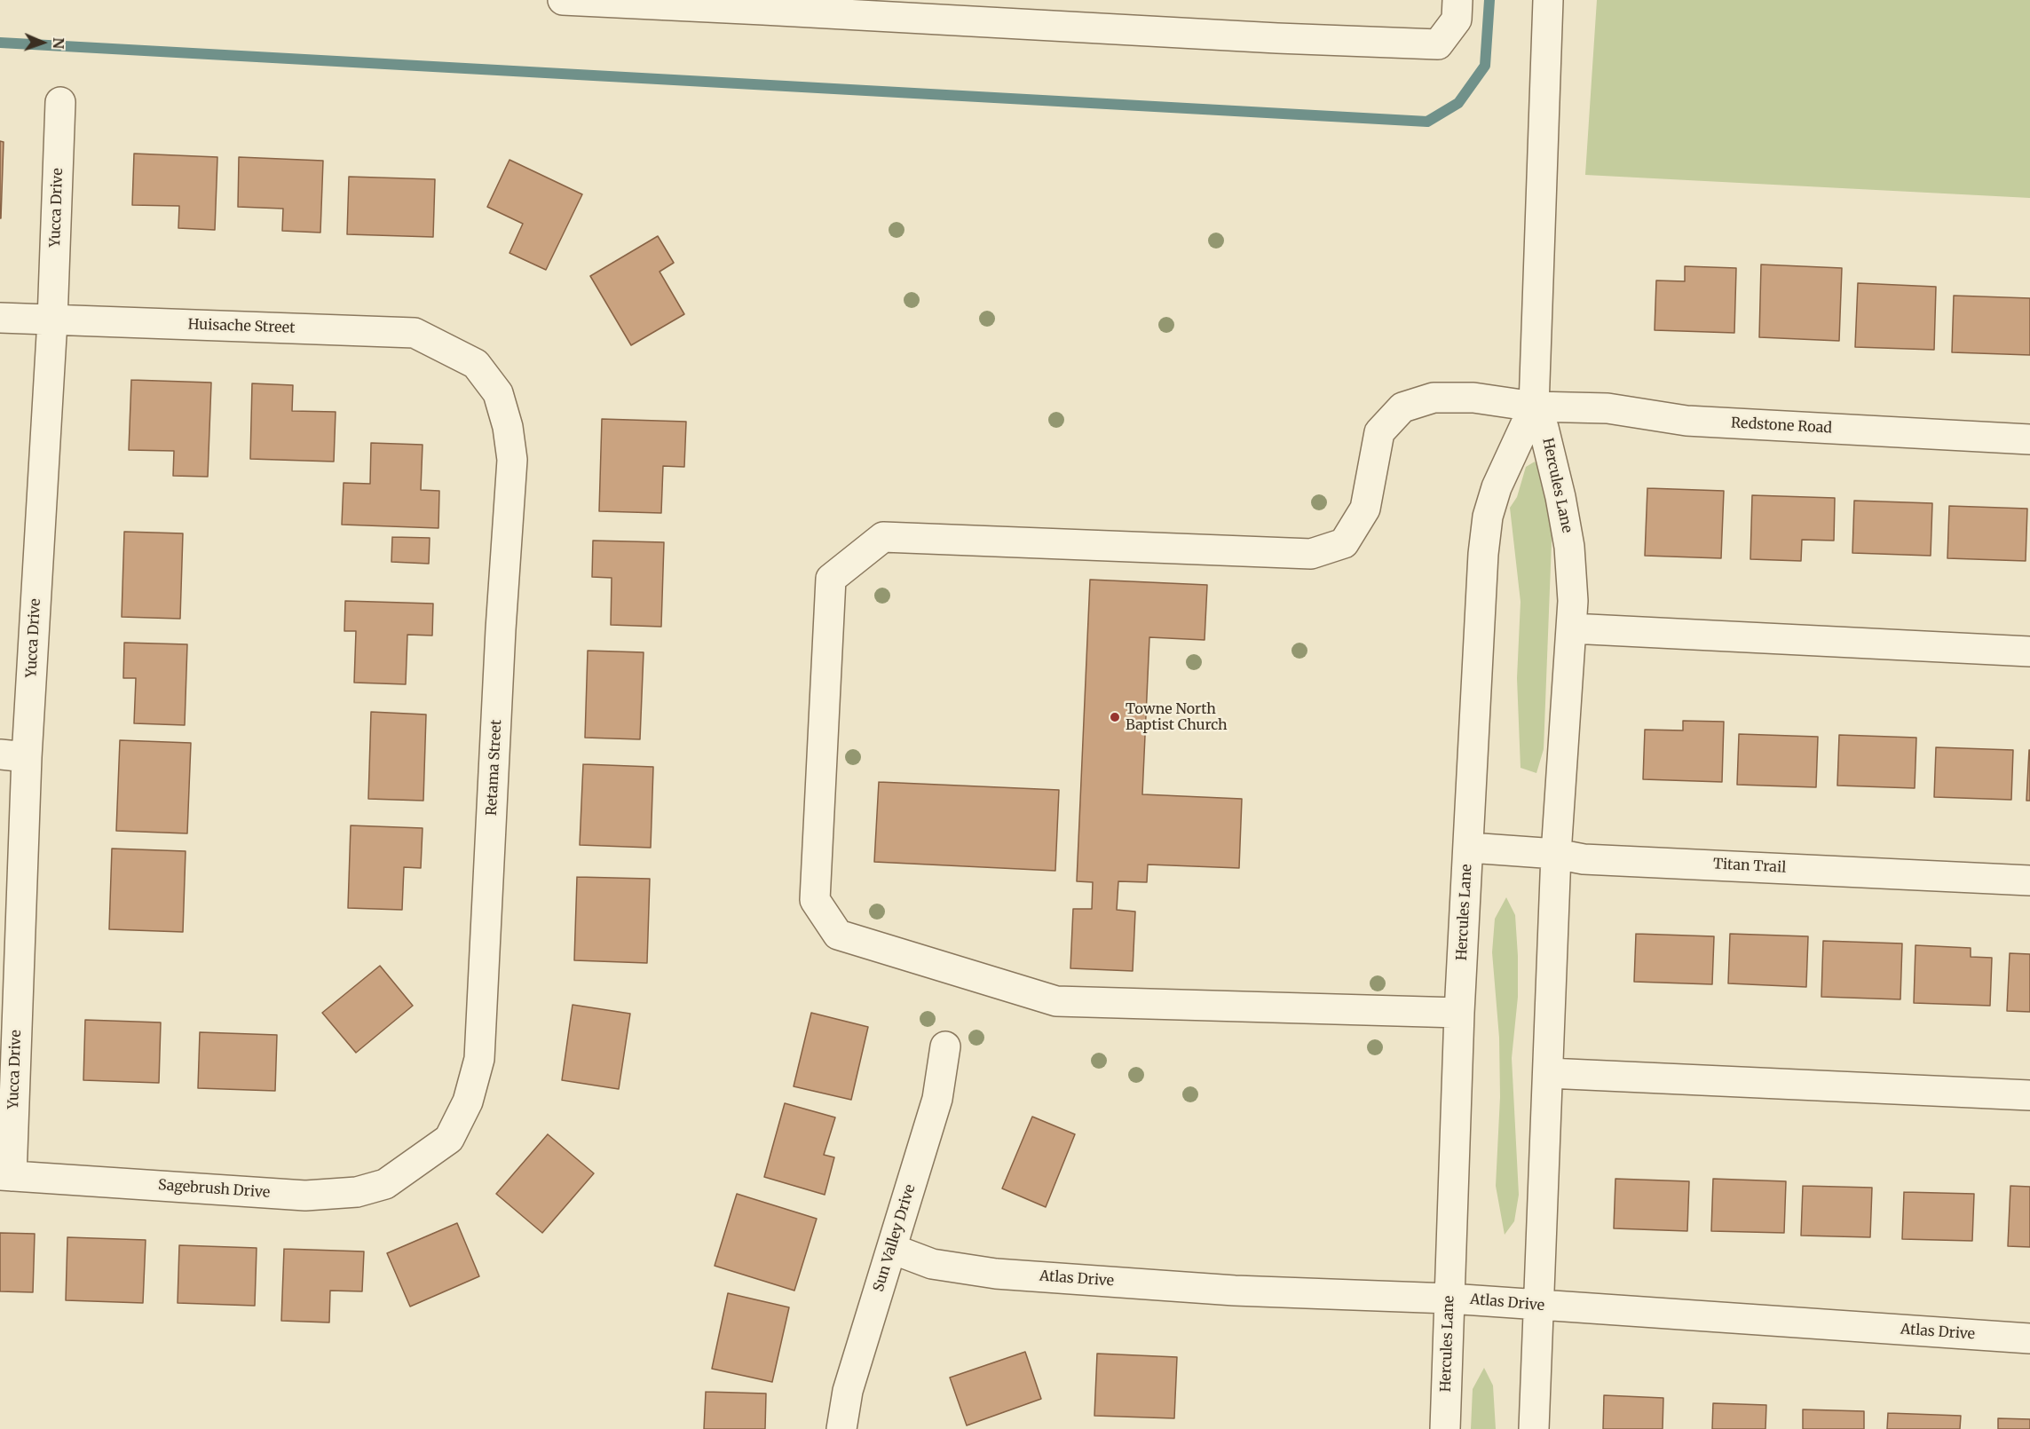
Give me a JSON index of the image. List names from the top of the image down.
{
  "streets": {
    "street": [
      "Yucca Drive",
      "Huisache Street",
      "Redstone Road",
      "Hercules Lane",
      "Retama Street",
      "Titan Trail",
      "Sagebrush Drive",
      "Sun Valley Drive",
      "Atlas Drive"
    ]
  },
  "crossings": [
    ["Yucca Drive", "Huisache Street"],
    ["Yucca Drive", "Sagebrush Drive"],
    ["Huisache Street", "Retama Street"],
    ["Redstone Road", "Hercules Lane"],
    ["Hercules Lane", "Titan Trail"],
    ["Hercules Lane", "Atlas Drive"],
    ["Retama Street", "Sagebrush Drive"],
    ["Sun Valley Drive", "Atlas Drive"]
  ],
  "places": ["Towne North Baptist Church"],
  "north": "right"
}
